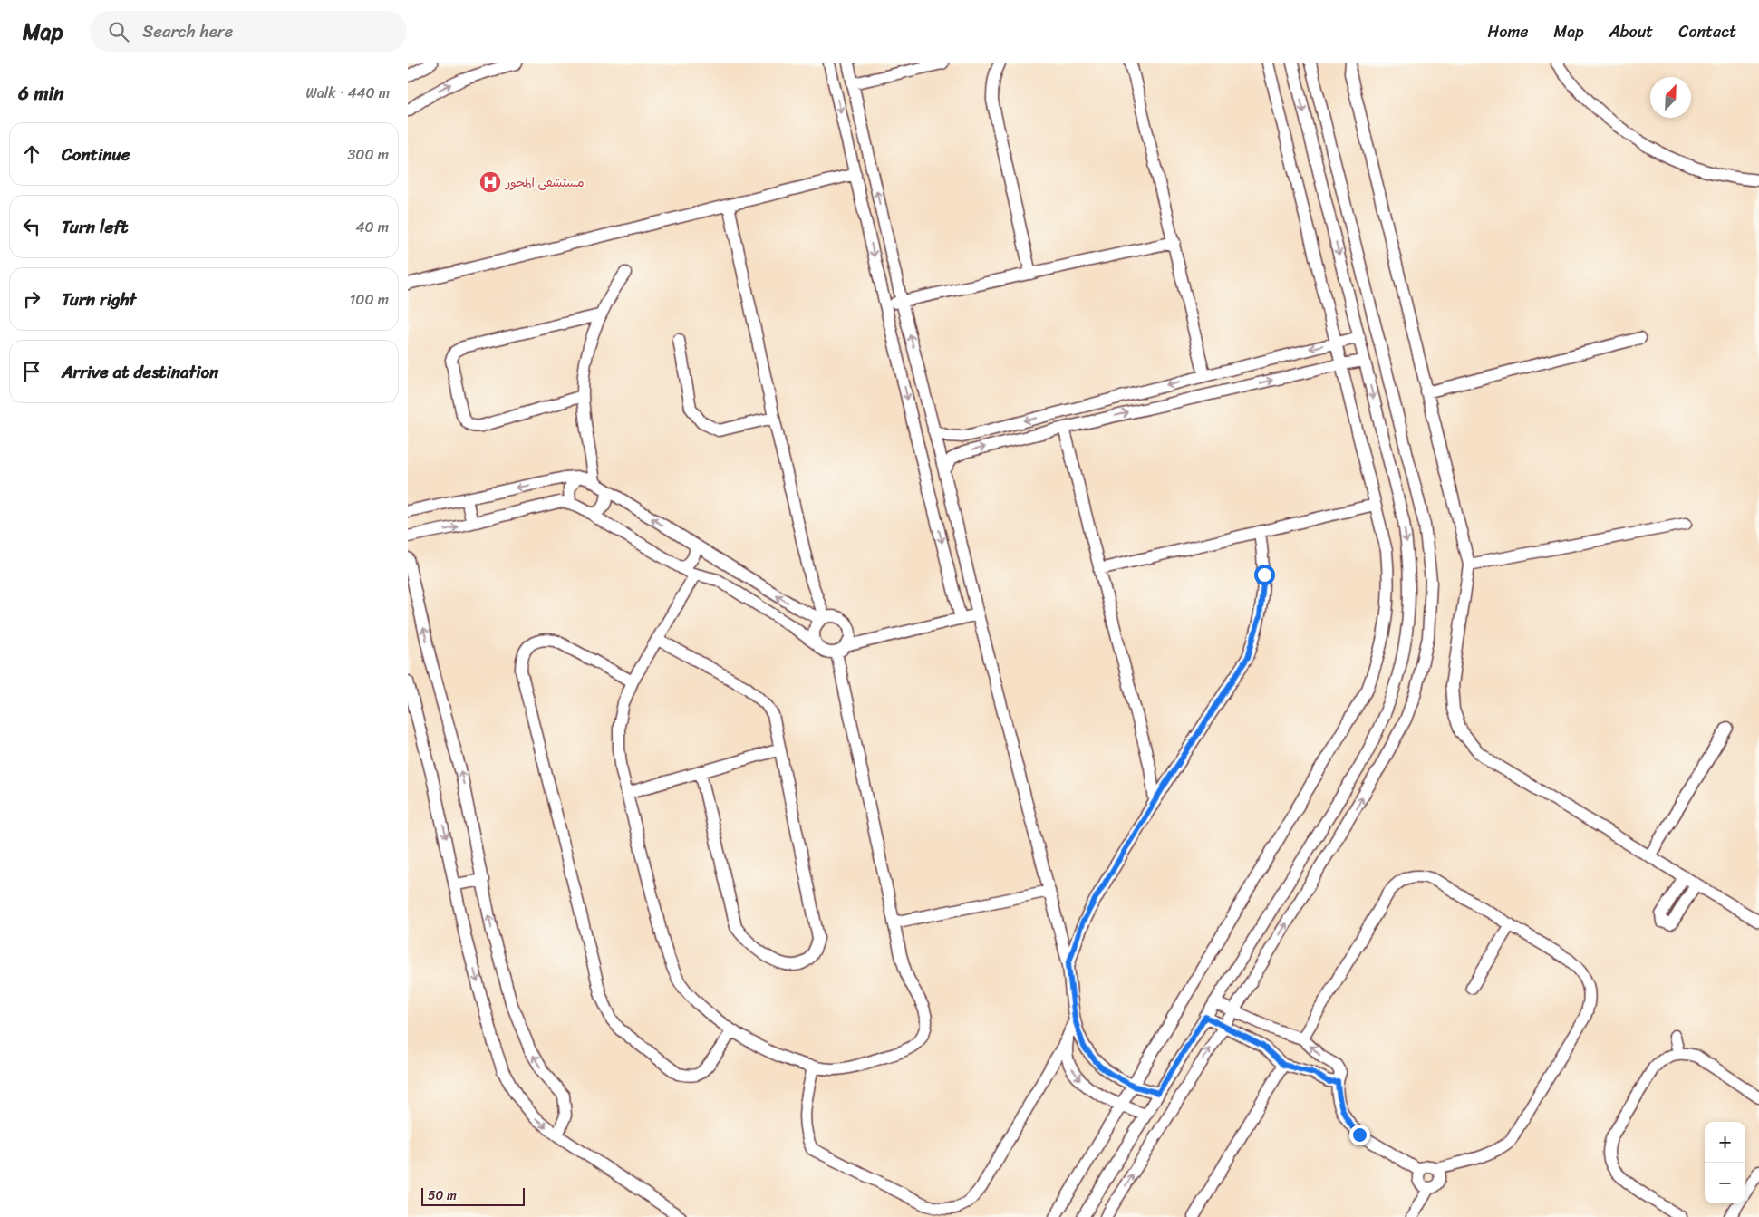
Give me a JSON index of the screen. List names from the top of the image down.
{
  "places": {
    "hospital": ["مستشفى المحور"]
  },
  "scale_bar": "50 m",
  "north": "top right",
  "page": {
    "header": "Map",
    "search": "Search here",
    "nav": [
      "Home",
      "Map",
      "About",
      "Contact"
    ],
    "heading": ["6 min", "Walk · 440 m"],
    "list": [
      ["Continue", "300 m"],
      ["Turn left", "40 m"],
      ["Turn right", "100 m"],
      "Arrive at destination"
    ],
    "map_buttons": ["+", "−"],
    "scale": "50 m"
  }
}
